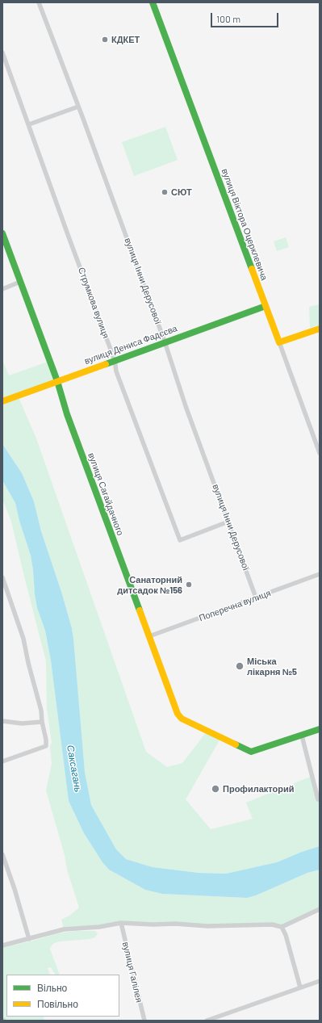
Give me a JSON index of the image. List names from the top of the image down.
{
  "streets": {
    "street": [
      "вулиця Віктора Оцерклевича",
      "вулиця Інни Дерусової",
      "Струмкова вулиця",
      "вулиця Дениса Фадєєва",
      "вулиця Сагайдачного",
      "Поперечна вулиця",
      "вулиця Галілея"
    ]
  },
  "crossings": [
    ["вулиця Віктора Оцерклевича", "вулиця Дениса Фадєєва"],
    ["вулиця Інни Дерусової", "Струмкова вулиця"],
    ["вулиця Інни Дерусової", "вулиця Дениса Фадєєва"],
    ["вулиця Інни Дерусової", "Поперечна вулиця"],
    ["Струмкова вулиця", "вулиця Дениса Фадєєва"],
    ["вулиця Дениса Фадєєва", "вулиця Сагайдачного"],
    ["вулиця Сагайдачного", "Поперечна вулиця"]
  ],
  "water": ["Саксагань"],
  "places": [
    "КДКЕТ",
    "СЮТ",
    "Санаторний дитсадок №156",
    "Міська лікарня №5",
    "Профилакторий"
  ],
  "legend": ["Вільно", "Повільно"],
  "scale_bar": "100 m"
}
